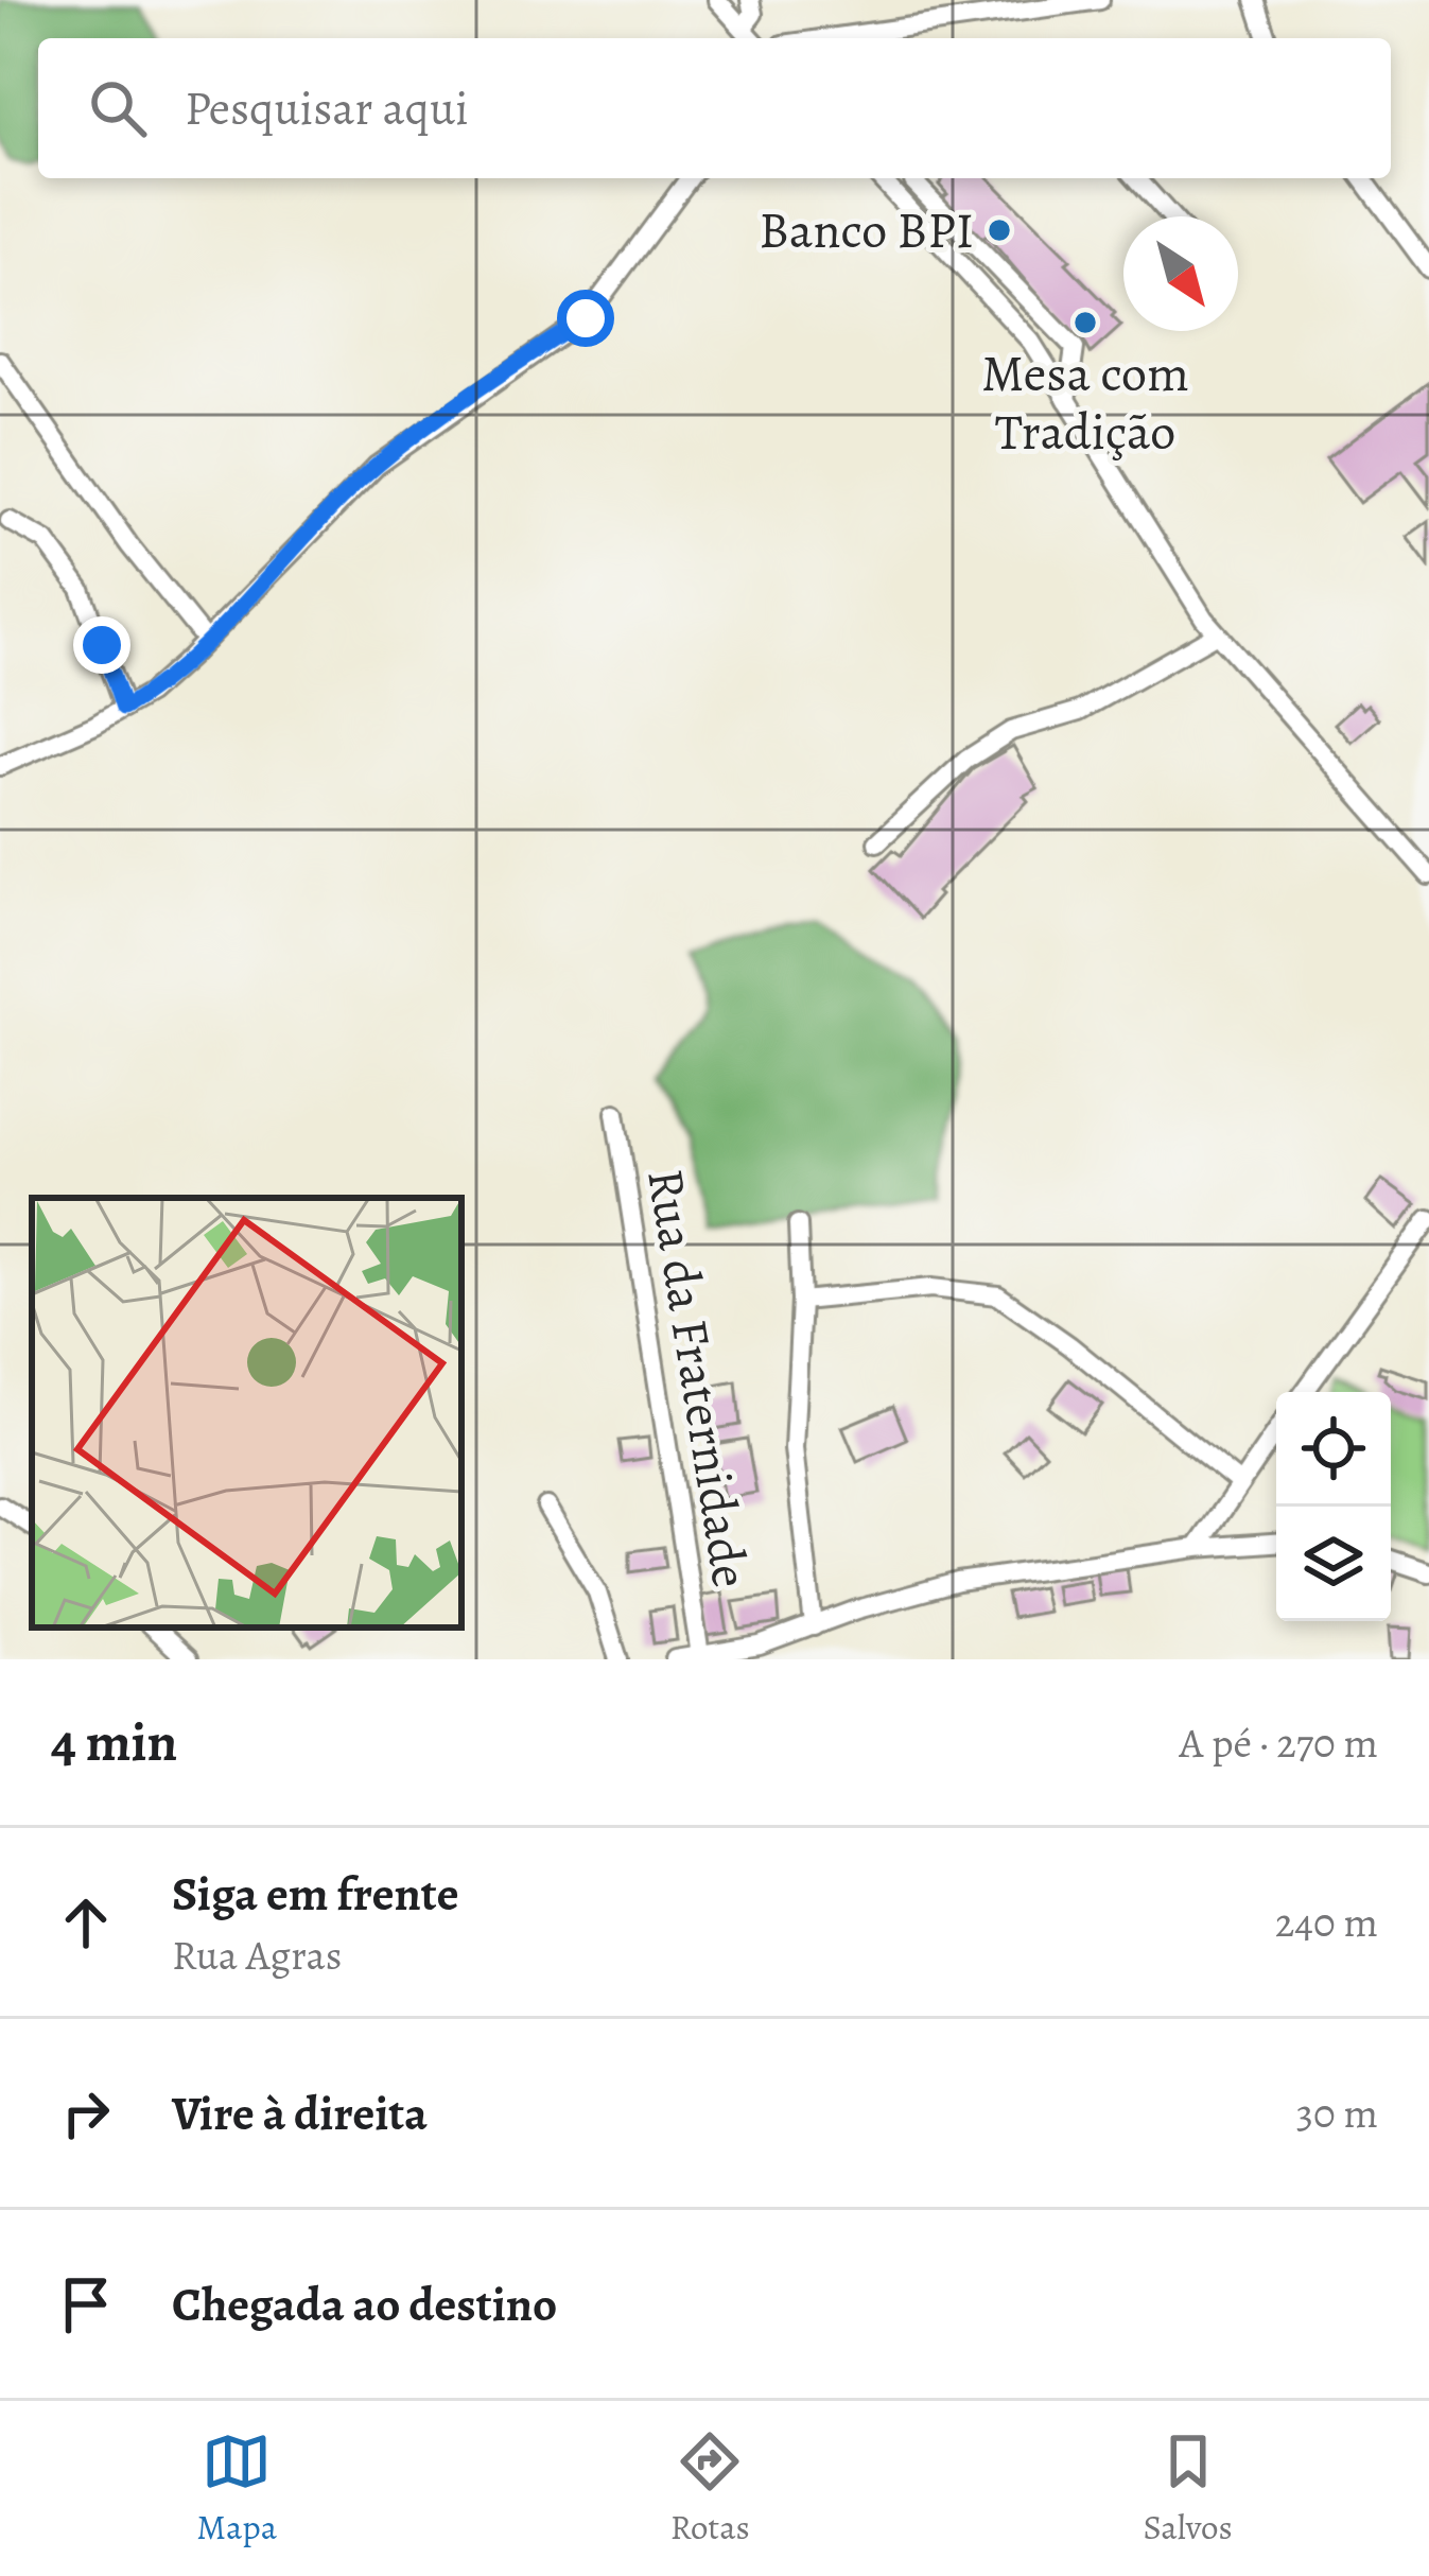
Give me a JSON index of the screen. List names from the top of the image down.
{
  "streets": {
    "street": ["Rua da Fraternidade"]
  },
  "places": ["Banco BPI", "Mesa com Tradição"],
  "north": "bottom right",
  "page": {
    "search": "Pesquisar aqui",
    "heading": ["4 min", "A pé · 270 m"],
    "list": [
      ["Siga em frente", "Rua Agras", "240 m"],
      ["Vire à direita", "30 m"],
      "Chegada ao destino"
    ],
    "nav": ["Mapa", "Rotas", "Salvos"]
  }
}
